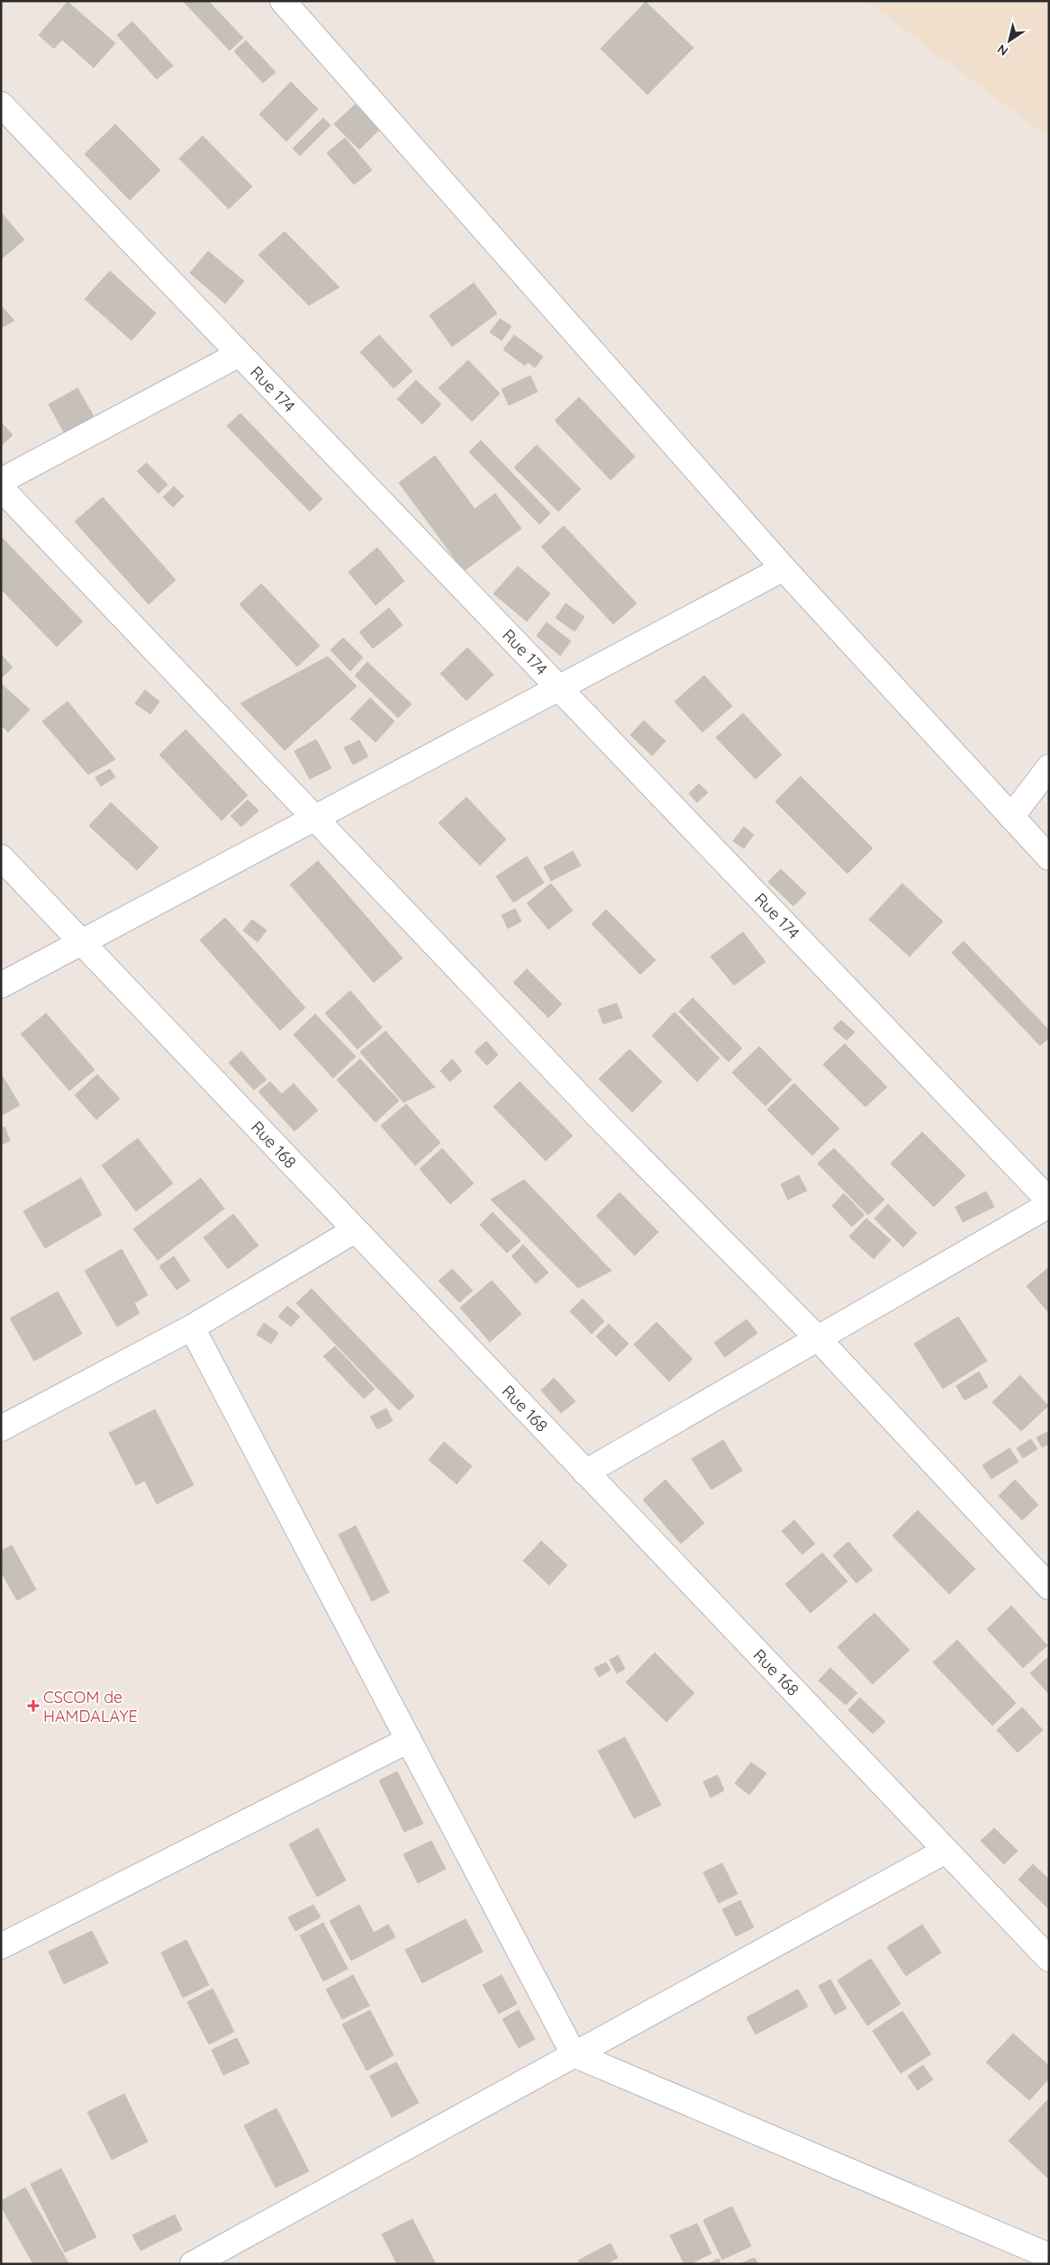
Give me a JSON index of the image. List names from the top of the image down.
{
  "streets": {
    "street": ["Rue 174", "Rue 168"]
  },
  "places": {
    "health": ["CSCOM de HAMDALAYE"]
  },
  "north": "bottom left"
}
